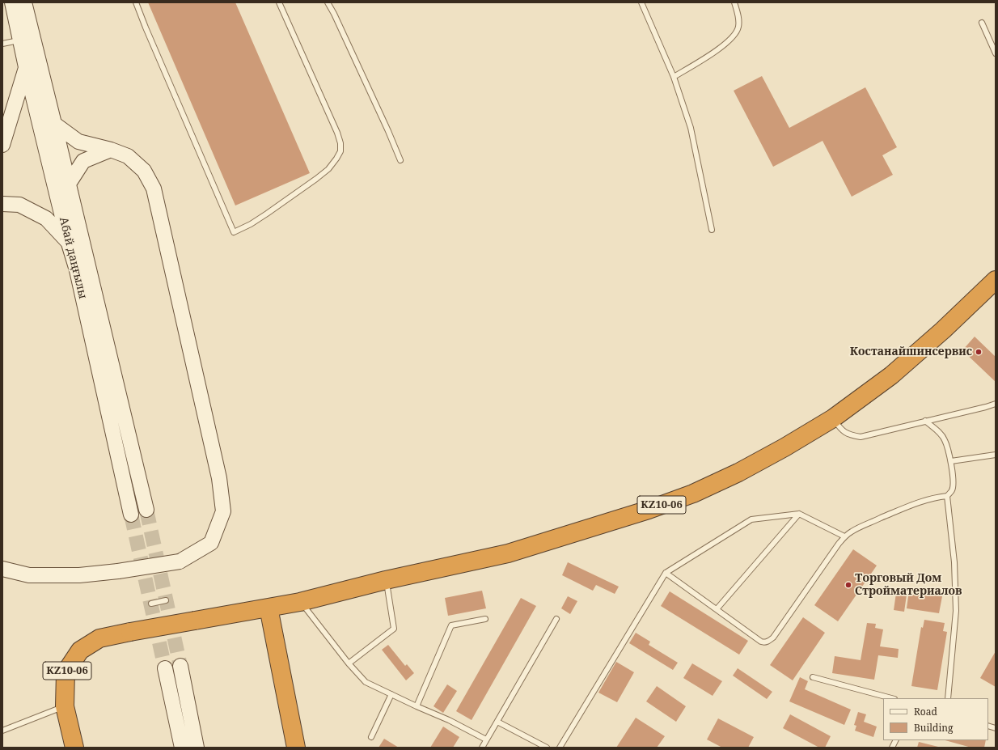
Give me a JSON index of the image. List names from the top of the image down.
{
  "streets": {
    "highway": ["KZ10-06"],
    "main road": ["Абай даңғылы"]
  },
  "places": ["Костанайшинсервис", "Торговый Дом Стройматериалов"],
  "legend": ["Road", "Building"]
}
